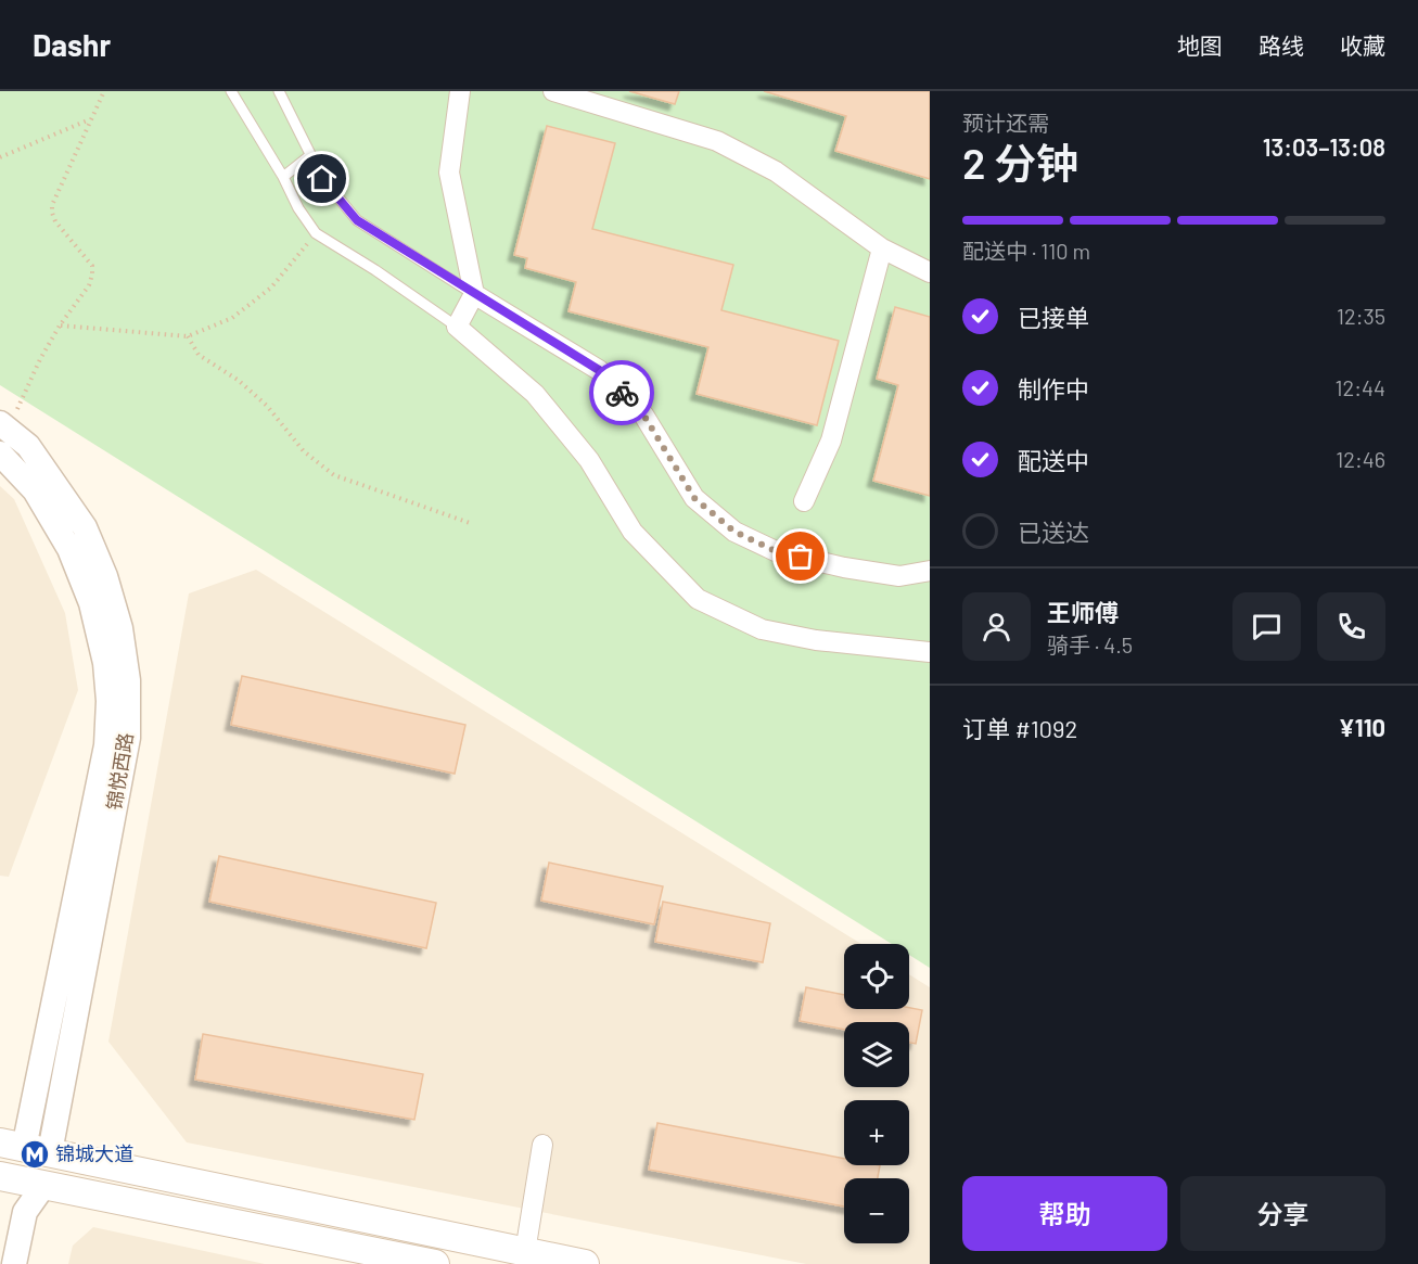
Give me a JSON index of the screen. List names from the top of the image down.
{
  "streets": {
    "street": ["锦悦西路"]
  },
  "places": {
    "metro station": ["锦城大道"]
  },
  "page": {
    "header": "Dashr",
    "nav": ["地图", "路线", "收藏"],
    "heading": ["2 分钟", "预计还需", "13:03–13:08"],
    "panel": [
      "王师傅",
      "骑手 · 4.5",
      "订单 #1092",
      "¥110"
    ],
    "bar": "配送中 · 110 m",
    "list": [
      ["已接单", "12:35"],
      ["制作中", "12:44"],
      ["配送中", "12:46"],
      "已送达"
    ],
    "map_buttons": ["+", "−"],
    "buttons": ["帮助", "分享"]
  }
}
